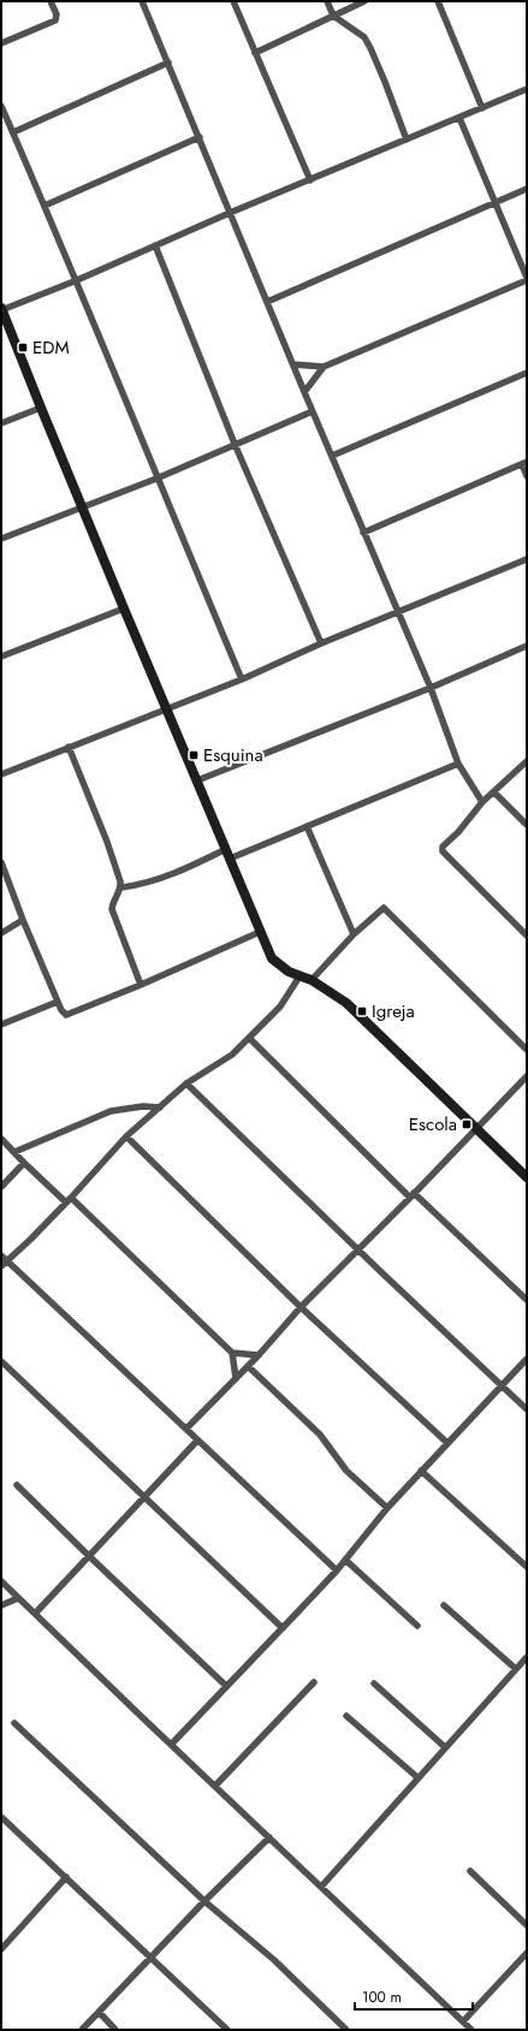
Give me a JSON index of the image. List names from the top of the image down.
{
  "places": {
    "transit": [
      "EDM",
      "Esquina",
      "Igreja",
      "Escola"
    ]
  },
  "scale_bar": "100 m"
}
